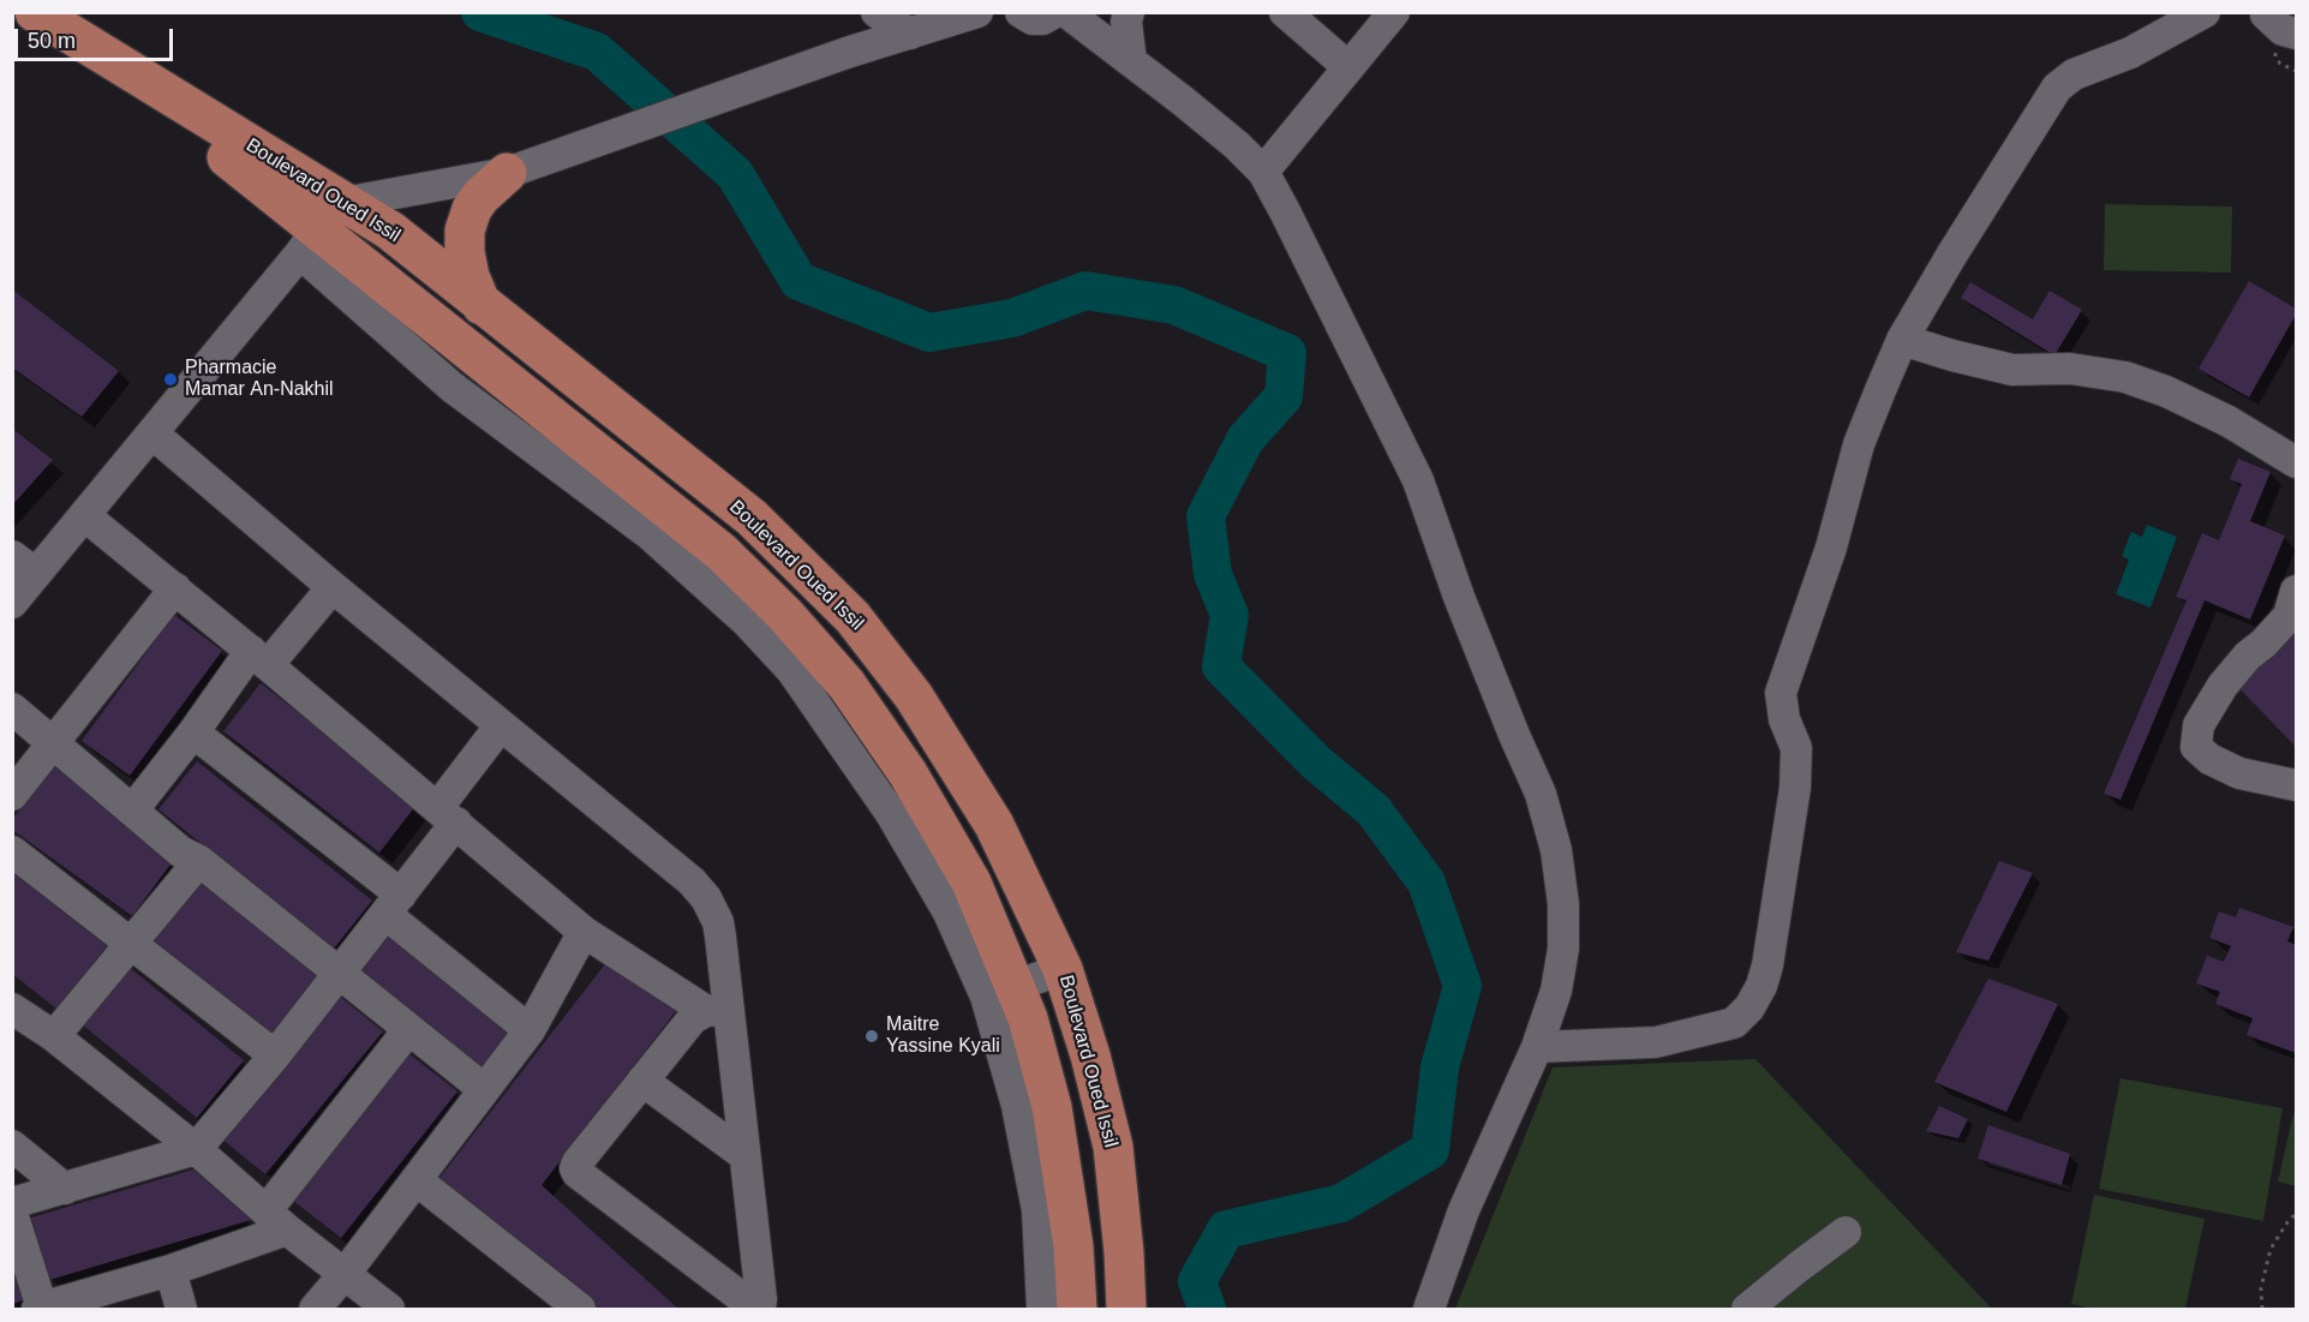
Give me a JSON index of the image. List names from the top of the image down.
{
  "streets": {
    "main road": ["Boulevard Oued Issil"]
  },
  "places": ["Pharmacie Mamar An-Nakhil", "Maitre Yassine Kyali"],
  "scale_bar": "50 m"
}
